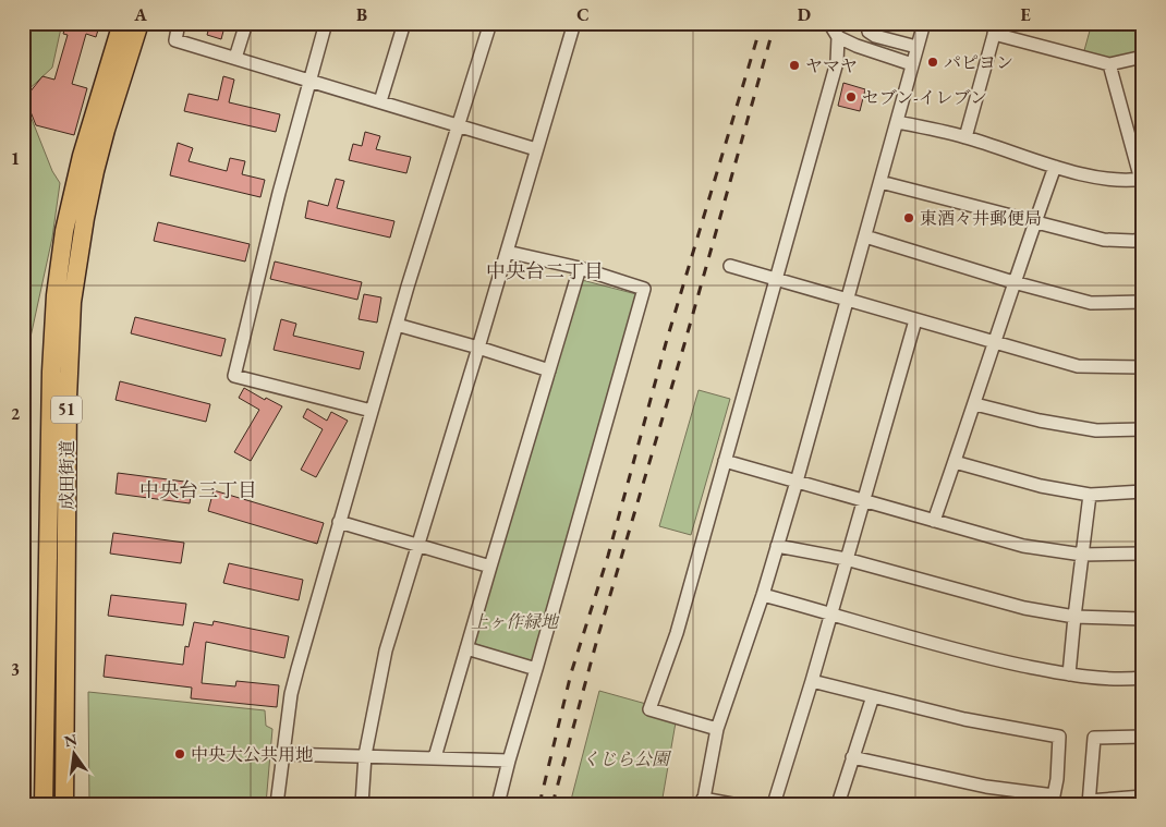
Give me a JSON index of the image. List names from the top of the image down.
{
  "streets": {
    "highway": ["51", "成田街道"]
  },
  "districts": ["中央台二丁目", "中央台三丁目"],
  "parks": ["上ヶ作緑地", "くじら公園"],
  "places": [
    "パピヨン",
    "ヤマヤ",
    "セブン-イレブン",
    "東酒々井郵便局",
    "中央大公共用地"
  ],
  "north": "top",
  "grid": {
    "columns": [
      "A",
      "B",
      "C",
      "D",
      "E"
    ],
    "rows": ["1", "2", "3"]
  }
}
